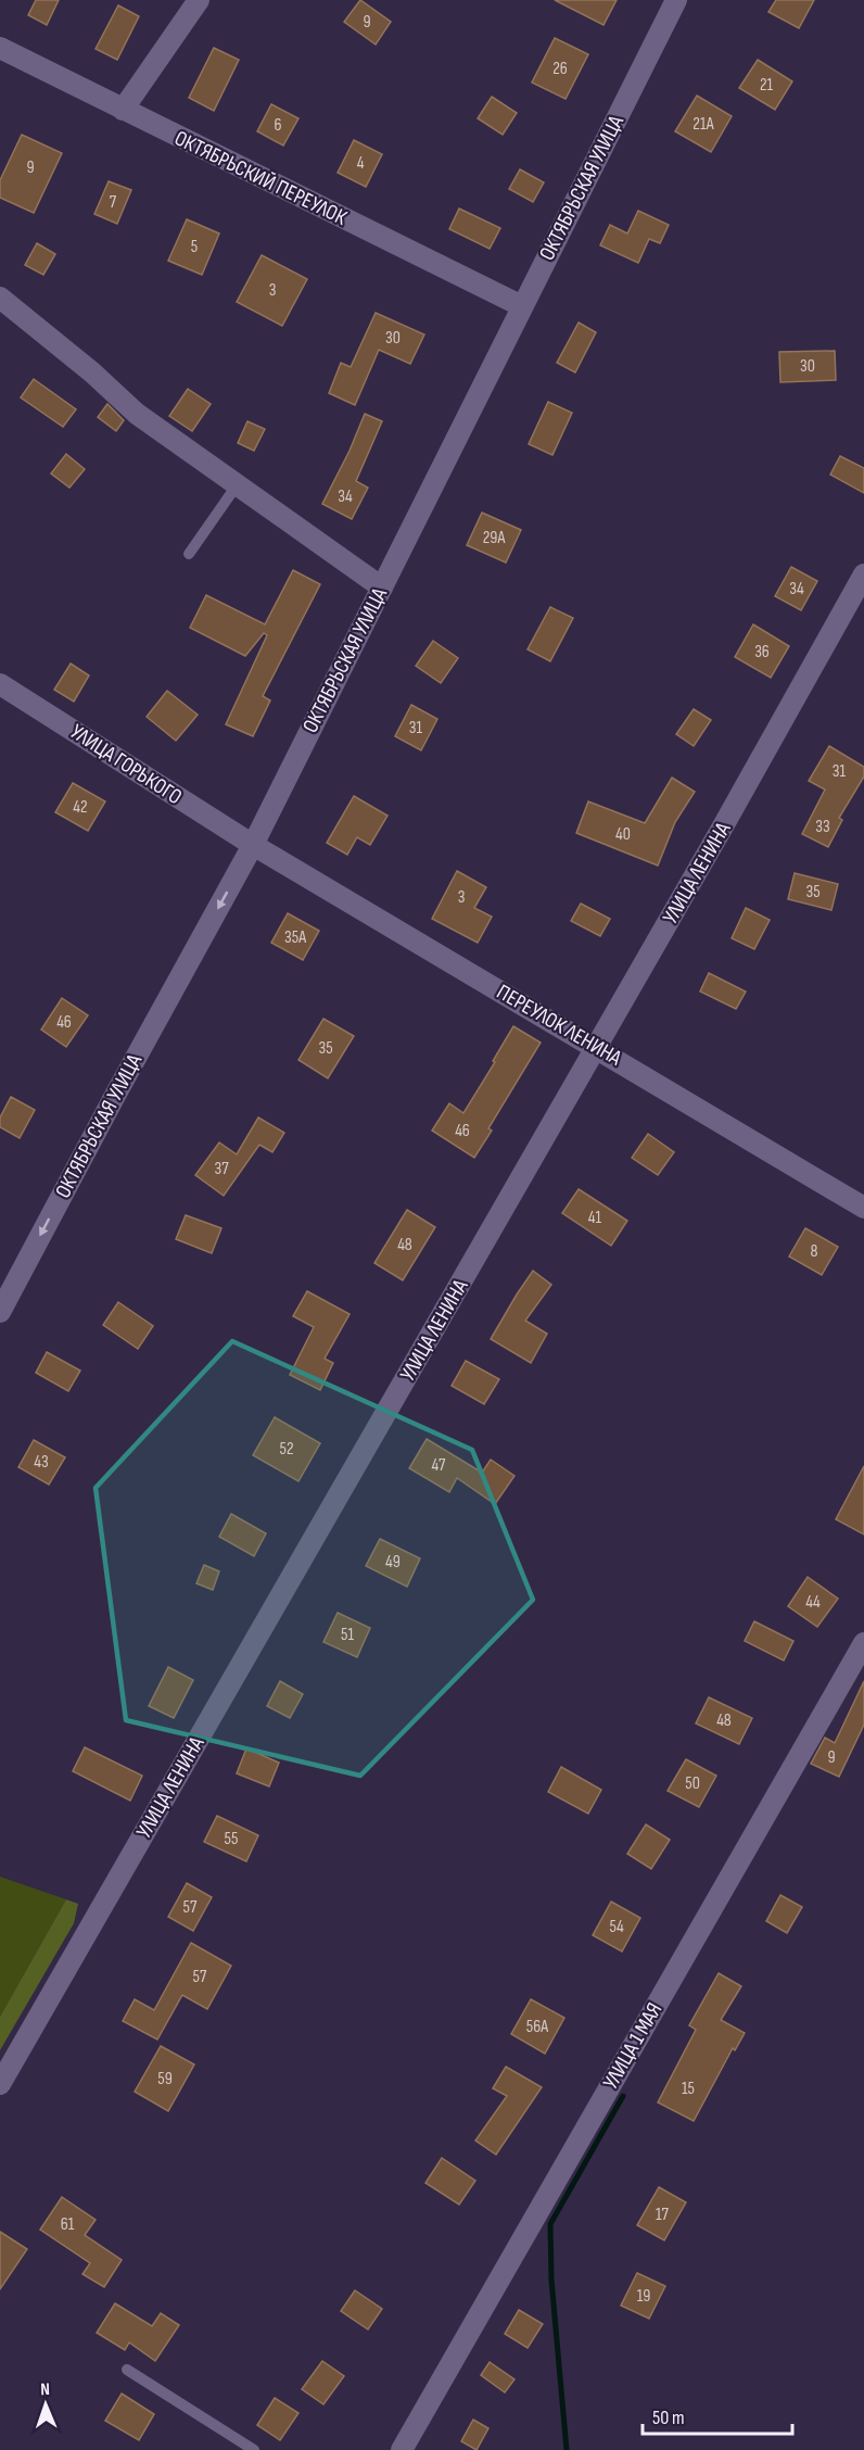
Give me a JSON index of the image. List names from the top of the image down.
{
  "streets": {
    "street": [
      "ОКТЯБРЬСКИЙ ПЕРЕУЛОК",
      "ОКТЯБРЬСКАЯ УЛИЦА",
      "УЛИЦА ГОРЬКОГО",
      "УЛИЦА ЛЕНИНА",
      "ПЕРЕУЛОК ЛЕНИНА",
      "УЛИЦА 1 МАЯ"
    ]
  },
  "crossings": [
    ["ОКТЯБРЬСКИЙ ПЕРЕУЛОК", "ОКТЯБРЬСКАЯ УЛИЦА"],
    ["ОКТЯБРЬСКАЯ УЛИЦА", "УЛИЦА ГОРЬКОГО"],
    ["ОКТЯБРЬСКАЯ УЛИЦА", "ПЕРЕУЛОК ЛЕНИНА"],
    ["УЛИЦА ГОРЬКОГО", "ПЕРЕУЛОК ЛЕНИНА"],
    ["УЛИЦА ЛЕНИНА", "ПЕРЕУЛОК ЛЕНИНА"]
  ],
  "one_way": ["ОКТЯБРЬСКАЯ УЛИЦА"],
  "house_numbers": [
    "9",
    "26",
    "21",
    "21А",
    "6",
    "4",
    "9",
    "7",
    "5",
    "3",
    "30",
    "30",
    "34",
    "29А",
    "34",
    "36",
    "31",
    "31",
    "42",
    "33",
    "40",
    "35",
    "3",
    "35А",
    "46",
    "35",
    "46",
    "37",
    "41",
    "48",
    "8",
    "52",
    "43",
    "47",
    "49",
    "44",
    "51",
    "48",
    "9",
    "50",
    "55",
    "57",
    "54",
    "57",
    "56А",
    "59",
    "15",
    "17",
    "61",
    "19"
  ],
  "scale_bar": "50 m",
  "north": "top"
}
